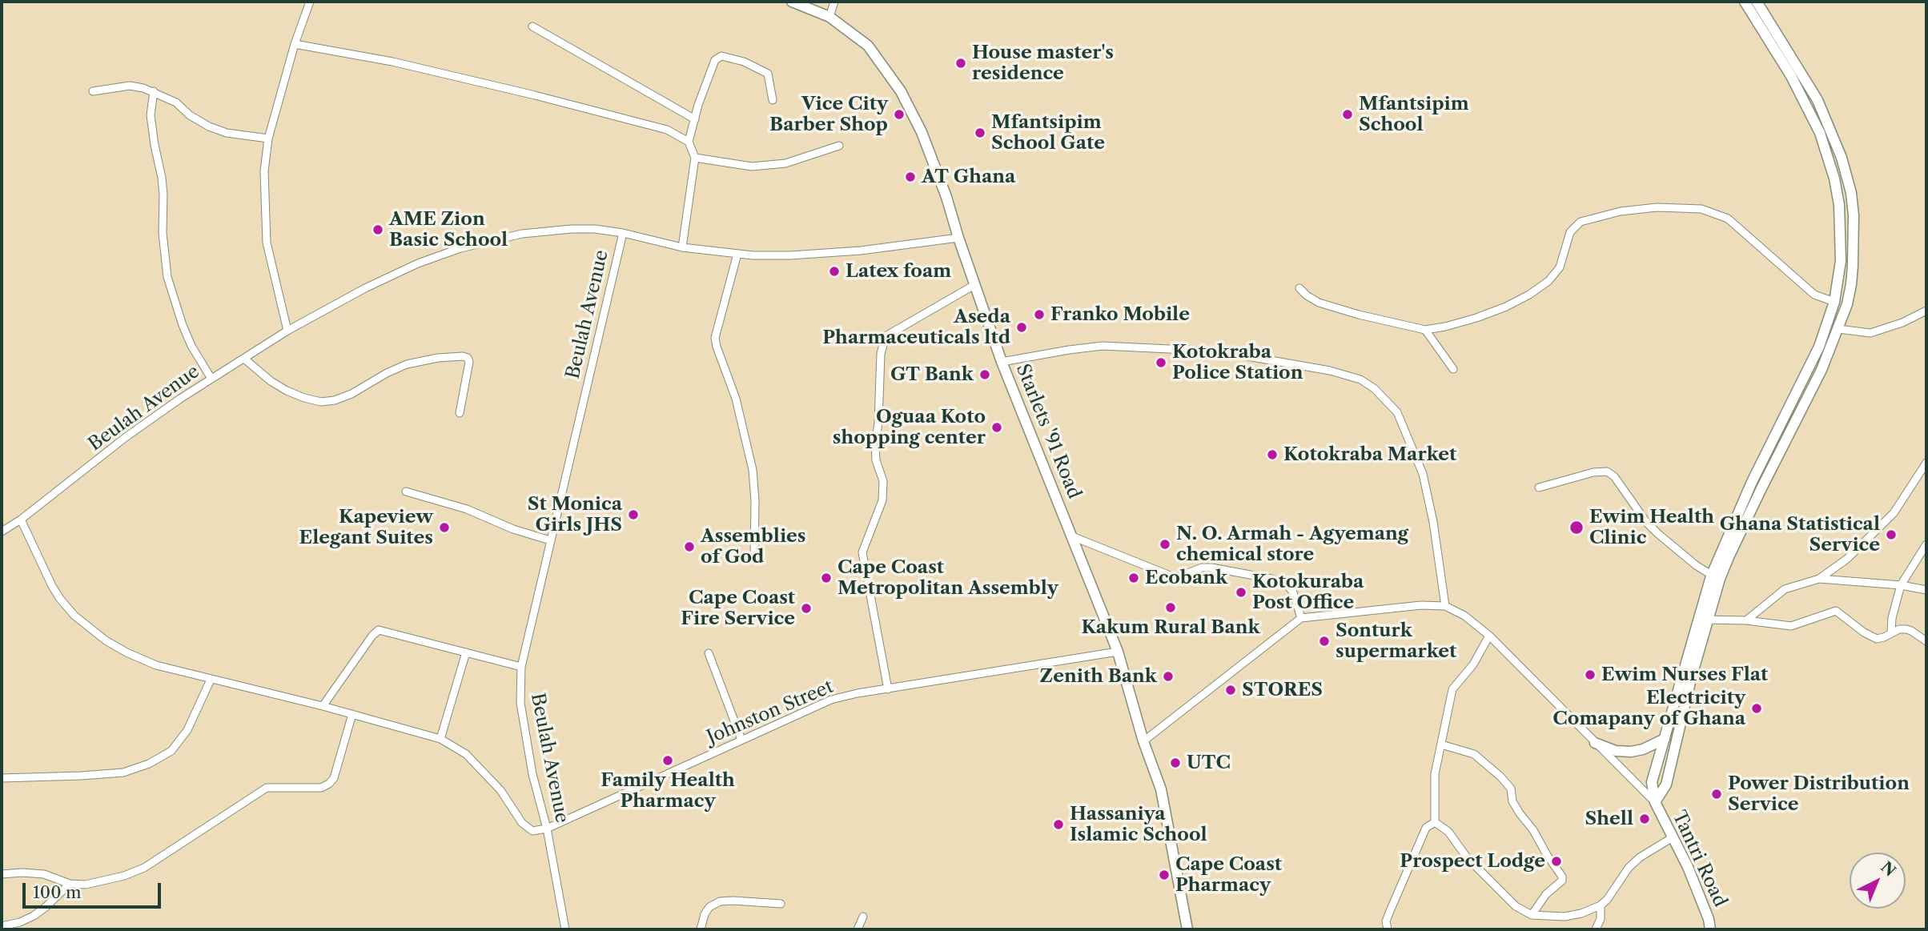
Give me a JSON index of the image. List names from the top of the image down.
{
  "streets": {
    "street": [
      "Beulah Avenue",
      "Starlets '91 Road",
      "Johnston Street",
      "Tantri Road"
    ]
  },
  "crossings": [
    ["Beulah Avenue", "Johnston Street"],
    ["Starlets '91 Road", "Johnston Street"]
  ],
  "places": [
    "House master's residence",
    "Vice City Barber Shop",
    "Mfantsipim School",
    "Mfantsipim School Gate",
    "AT Ghana",
    "AME Zion Basic School",
    "Latex foam",
    "Franko Mobile",
    "Aseda Pharmaceuticals ltd",
    "Kotokraba Police Station",
    "GT Bank",
    "Oguaa Koto shopping center",
    "Kotokraba Market",
    "St Monica Girls JHS",
    "Kapeview Elegant Suites",
    "Ewim Health Clinic",
    "Ghana Statistical Service",
    "N. O. Armah - Agyemang chemical store",
    "Assemblies of God",
    "Cape Coast Metropolitan Assembly",
    "Ecobank",
    "Kotokuraba Post Office",
    "Kakum Rural Bank",
    "Cape Coast Fire Service",
    "Sonturk supermarket",
    "Ewim Nurses Flat",
    "Zenith Bank",
    "STORES",
    "Electricity Comapany of Ghana",
    "Family Health Pharmacy",
    "UTC",
    "Power Distribution Service",
    "Shell",
    "Hassaniya Islamic School",
    "Prospect Lodge",
    "Cape Coast Pharmacy"
  ],
  "scale_bar": "100 m",
  "north": "top right"
}
